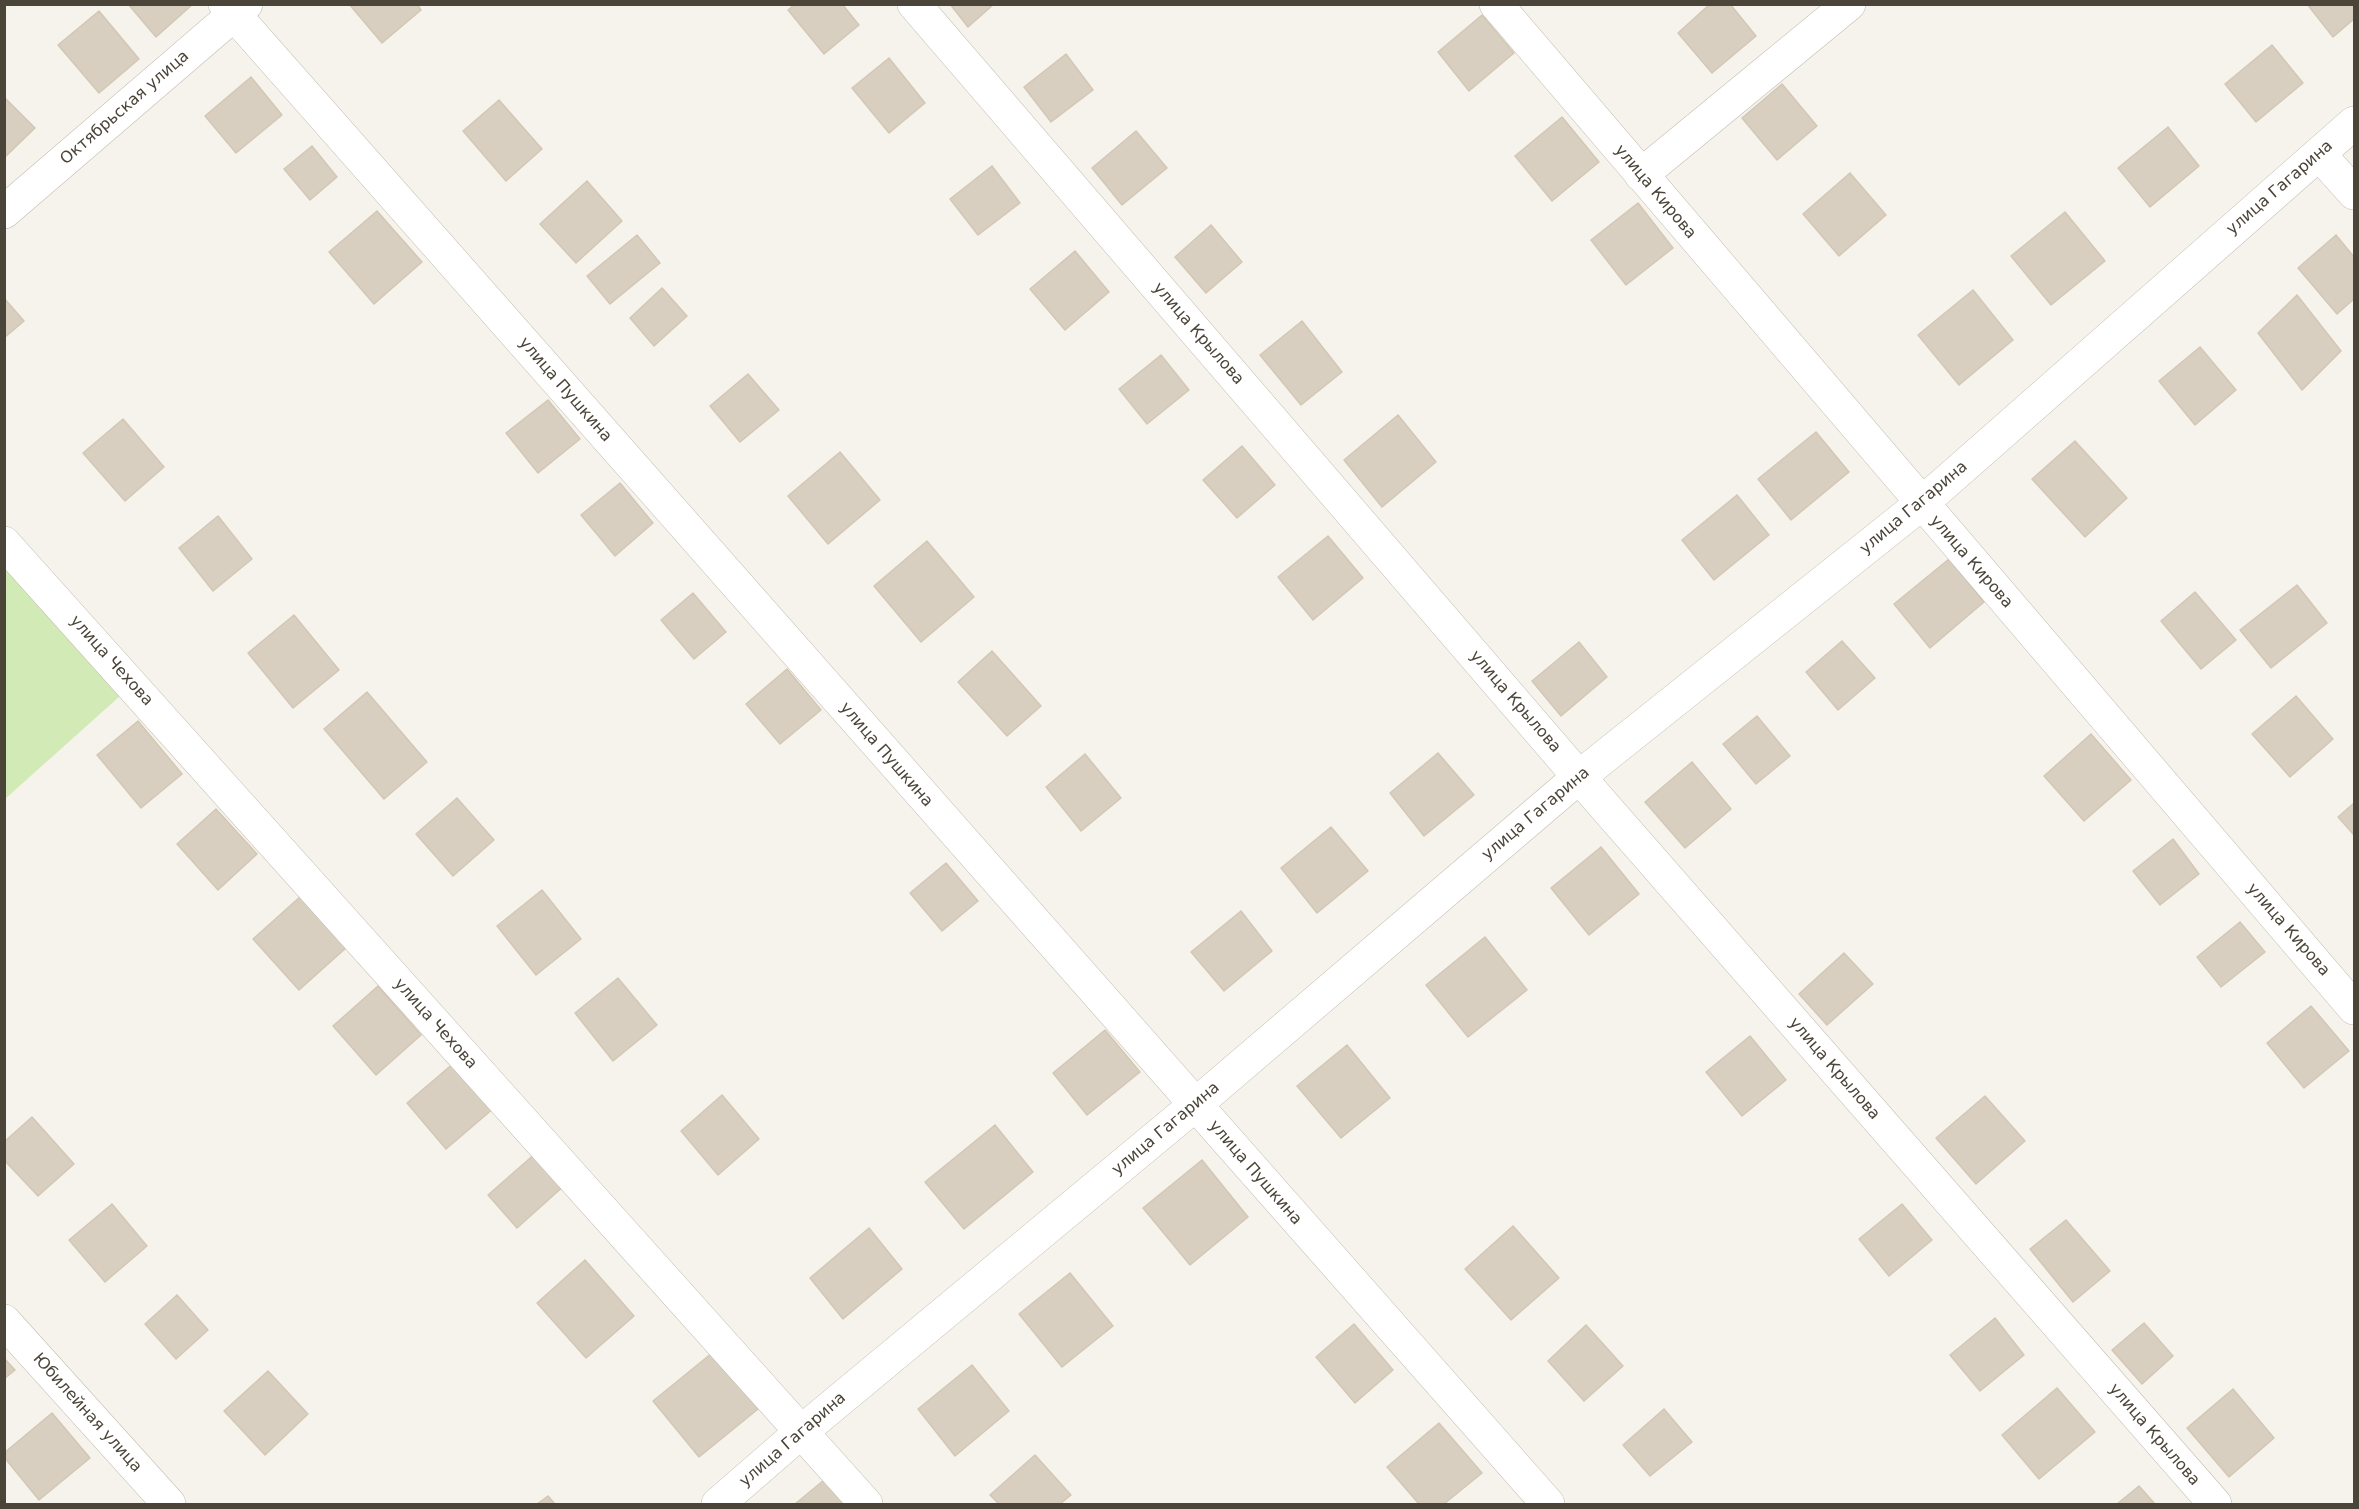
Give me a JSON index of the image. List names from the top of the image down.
{
  "streets": {
    "street": [
      "Октябрьская улица",
      "улица Гагарина",
      "улица Кирова",
      "улица Крылова",
      "улица Пушкина",
      "улица Чехова",
      "Юбилейная улица"
    ]
  },
  "crossings": [
    ["Октябрьская улица", "улица Пушкина"],
    ["улица Гагарина", "улица Кирова"],
    ["улица Гагарина", "улица Крылова"],
    ["улица Гагарина", "улица Пушкина"],
    ["улица Гагарина", "улица Чехова"]
  ]
}
